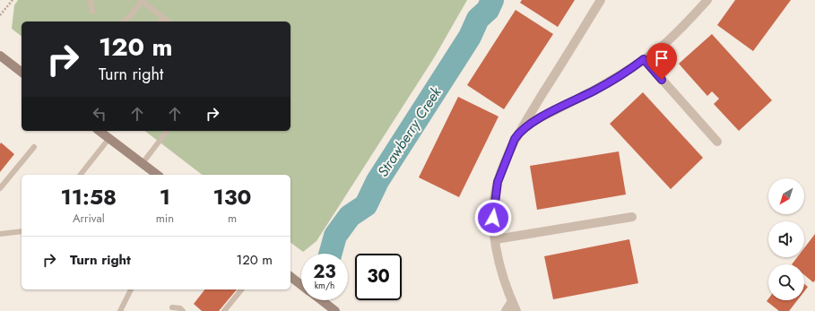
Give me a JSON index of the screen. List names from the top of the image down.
{
  "water": ["Strawberry Creek"],
  "north": "bottom left",
  "page": {
    "turn": ["120 m", "Turn right"],
    "eta": [
      "11:58",
      "Arrival",
      "1",
      "min",
      "130",
      "m"
    ],
    "list": [
      {
        "name": "Turn right",
        "value": "120 m"
      }
    ],
    "speed": "23 km/h",
    "limit": "30"
  }
}
